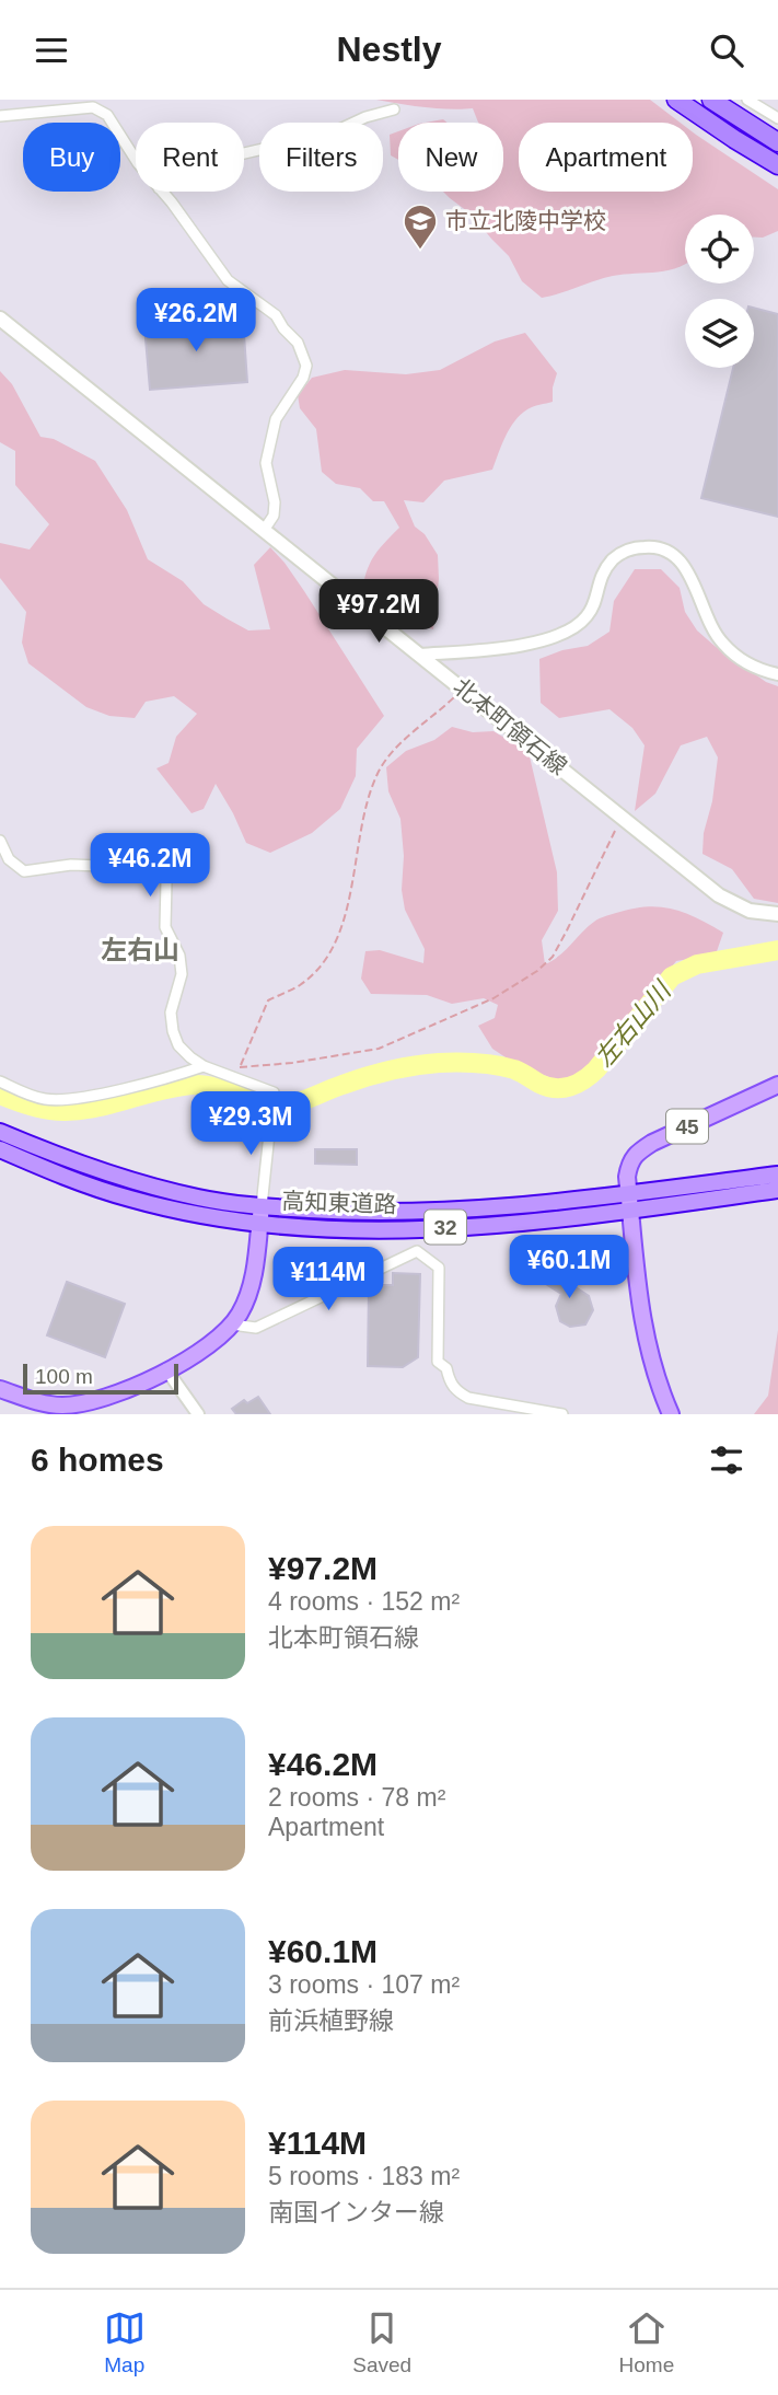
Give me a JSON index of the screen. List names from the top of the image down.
{
  "streets": {
    "highway": ["高知東道路", "32"],
    "main road": ["北本町領石線", "45"]
  },
  "crossings": [
    ["45", "高知東道路"]
  ],
  "districts": ["左右山"],
  "water": ["左右山川"],
  "places": {
    "school or university": ["市立北陵中学校"]
  },
  "scale_bar": "100 m",
  "page": {
    "header": "Nestly",
    "chip": [
      "Buy",
      "Rent",
      "Filters",
      "New",
      "Apartment"
    ],
    "price": [
      "¥26.2M",
      "¥97.2M",
      "¥46.2M",
      "¥29.3M",
      "¥60.1M",
      "¥114M"
    ],
    "scale": "100 m",
    "heading": "6 homes",
    "list": [
      {
        "name": "¥97.2M",
        "note": "4 rooms · 152 m² · 北本町領石線"
      },
      {
        "name": "¥46.2M",
        "note": "2 rooms · 78 m² · Apartment"
      },
      {
        "name": "¥60.1M",
        "note": "3 rooms · 107 m² · 前浜植野線"
      },
      {
        "name": "¥114M",
        "note": "5 rooms · 183 m² · 南国インター線"
      }
    ],
    "tabs": ["Map", "Saved", "Home"]
  }
}
